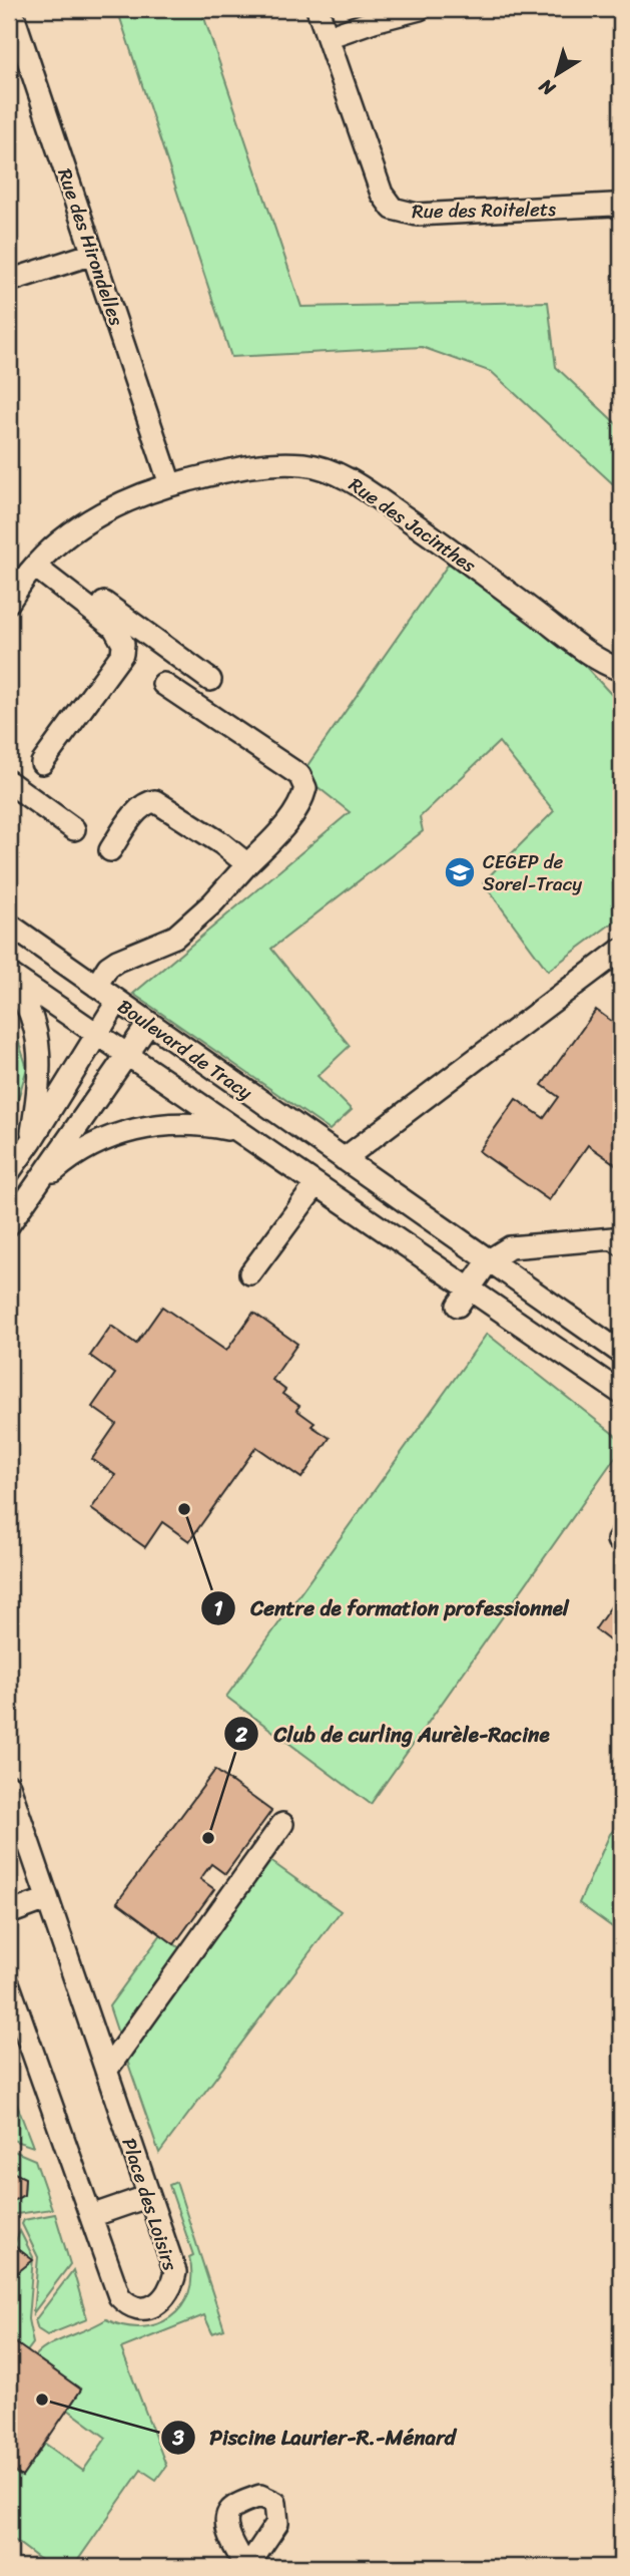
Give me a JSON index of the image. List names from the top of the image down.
{
  "streets": {
    "street": [
      "Rue des Roitelets",
      "Rue des Hirondelles",
      "Rue des Jacinthes",
      "Boulevard de Tracy",
      "Place des Loisirs"
    ]
  },
  "crossings": [
    ["Rue des Hirondelles", "Rue des Jacinthes"]
  ],
  "places": {
    "school or university": ["CEGEP de Sorel-Tracy"],
    "other": ["Centre de formation professionnel", "Club de curling Aurèle-Racine", "Piscine Laurier-R.-Ménard"]
  },
  "north": "bottom left"
}
